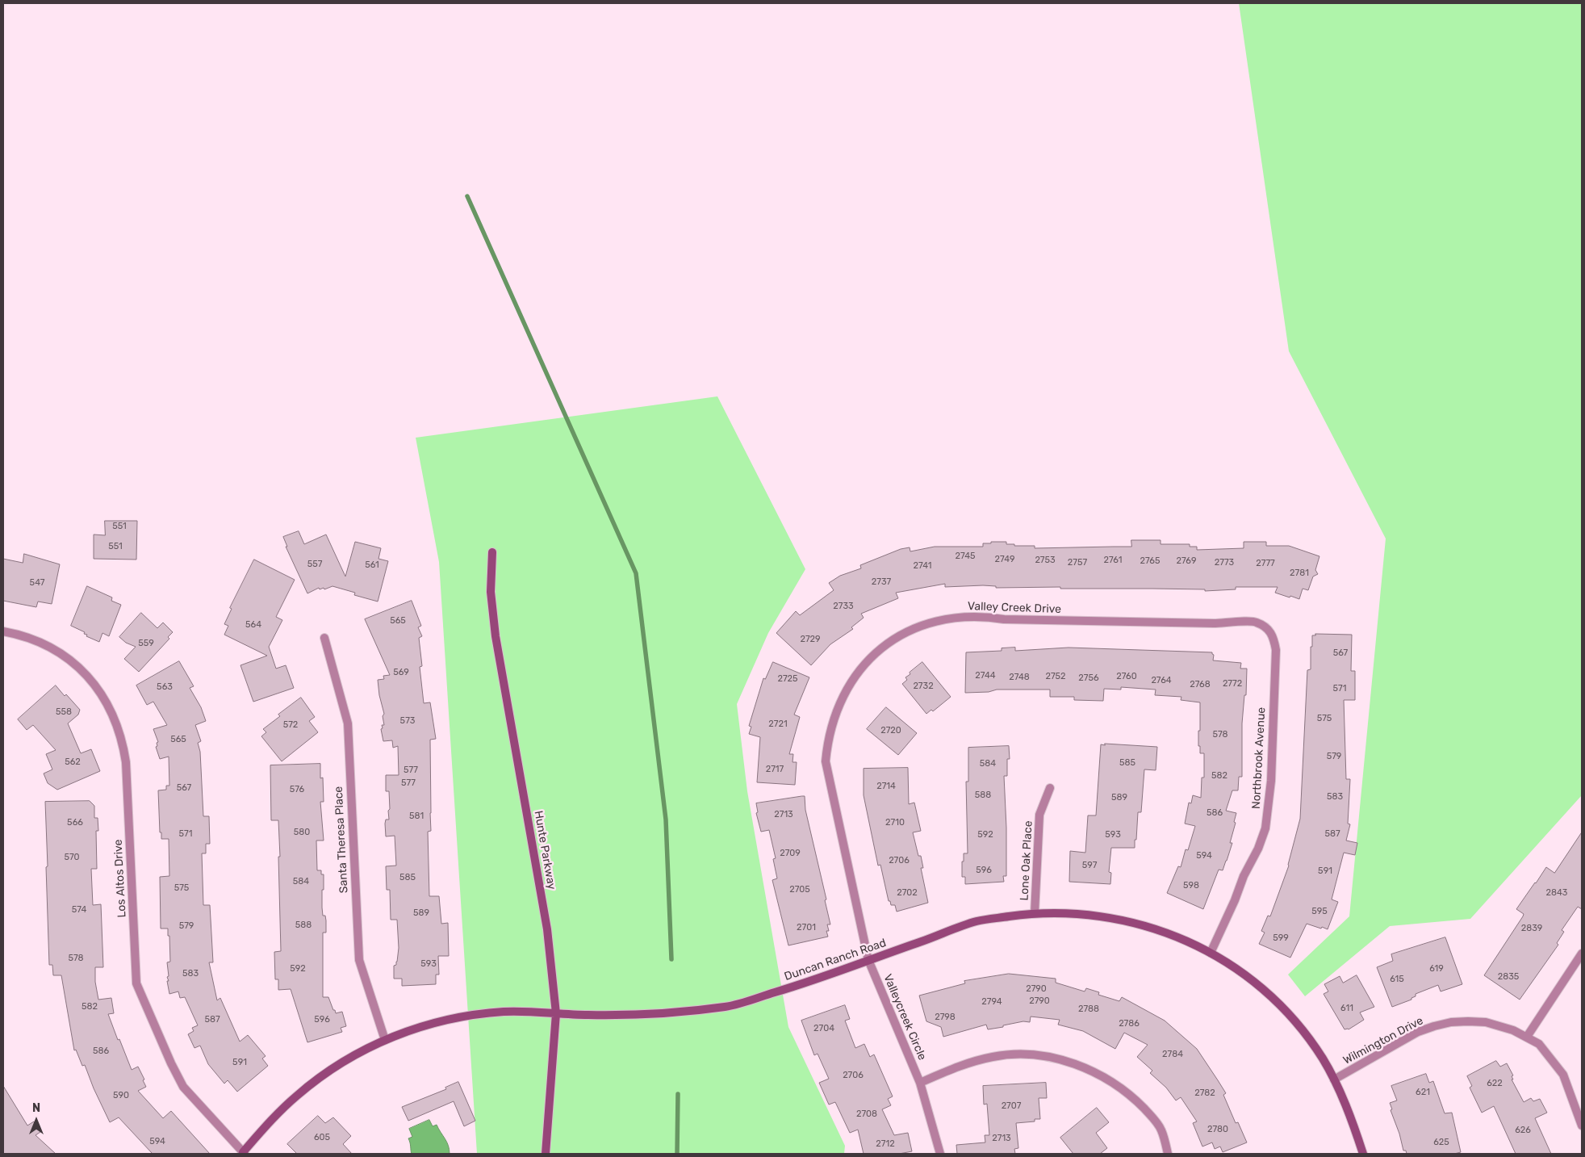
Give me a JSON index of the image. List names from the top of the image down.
{
  "streets": {
    "street": [
      "Valley Creek Drive",
      "Northbrook Avenue",
      "Santa Theresa Place",
      "Hunte Parkway",
      "Lone Oak Place",
      "Los Altos Drive",
      "Duncan Ranch Road",
      "Valleycreek Circle",
      "Wilmington Drive"
    ]
  },
  "crossings": [
    ["Valley Creek Drive", "Northbrook Avenue"],
    ["Valley Creek Drive", "Duncan Ranch Road"],
    ["Valley Creek Drive", "Valleycreek Circle"],
    ["Northbrook Avenue", "Duncan Ranch Road"],
    ["Santa Theresa Place", "Duncan Ranch Road"],
    ["Hunte Parkway", "Duncan Ranch Road"],
    ["Lone Oak Place", "Duncan Ranch Road"],
    ["Los Altos Drive", "Duncan Ranch Road"],
    ["Duncan Ranch Road", "Valleycreek Circle"],
    ["Duncan Ranch Road", "Wilmington Drive"]
  ],
  "house_numbers": [
    "551",
    "551",
    "2745",
    "2749",
    "2753",
    "2761",
    "2765",
    "2769",
    "2757",
    "2773",
    "2777",
    "557",
    "561",
    "2741",
    "2781",
    "2737",
    "547",
    "2733",
    "565",
    "564",
    "2729",
    "559",
    "567",
    "569",
    "2744",
    "2752",
    "2760",
    "2748",
    "2756",
    "2725",
    "2764",
    "2772",
    "2768",
    "2732",
    "563",
    "571",
    "558",
    "575",
    "573",
    "2721",
    "572",
    "2720",
    "578",
    "565",
    "579",
    "562",
    "585",
    "584",
    "2717",
    "577",
    "582",
    "577",
    "2714",
    "567",
    "576",
    "588",
    "583",
    "589",
    "586",
    "2713",
    "581",
    "566",
    "2710",
    "580",
    "571",
    "587",
    "592",
    "593",
    "2709",
    "594",
    "570",
    "2706",
    "597",
    "596",
    "591",
    "585",
    "584",
    "598",
    "575",
    "2705",
    "2702",
    "2843",
    "574",
    "595",
    "589",
    "588",
    "579",
    "2701",
    "2839",
    "599",
    "578",
    "593",
    "592",
    "619",
    "583",
    "2835",
    "615",
    "2790",
    "2790",
    "2794",
    "582",
    "611",
    "2788",
    "2798",
    "587",
    "596",
    "2786",
    "2704",
    "586",
    "2784",
    "591",
    "2706",
    "622",
    "621",
    "2782",
    "590",
    "2707",
    "2708",
    "2780",
    "626",
    "605",
    "2713",
    "594",
    "625",
    "2712"
  ],
  "north": "top"
}
